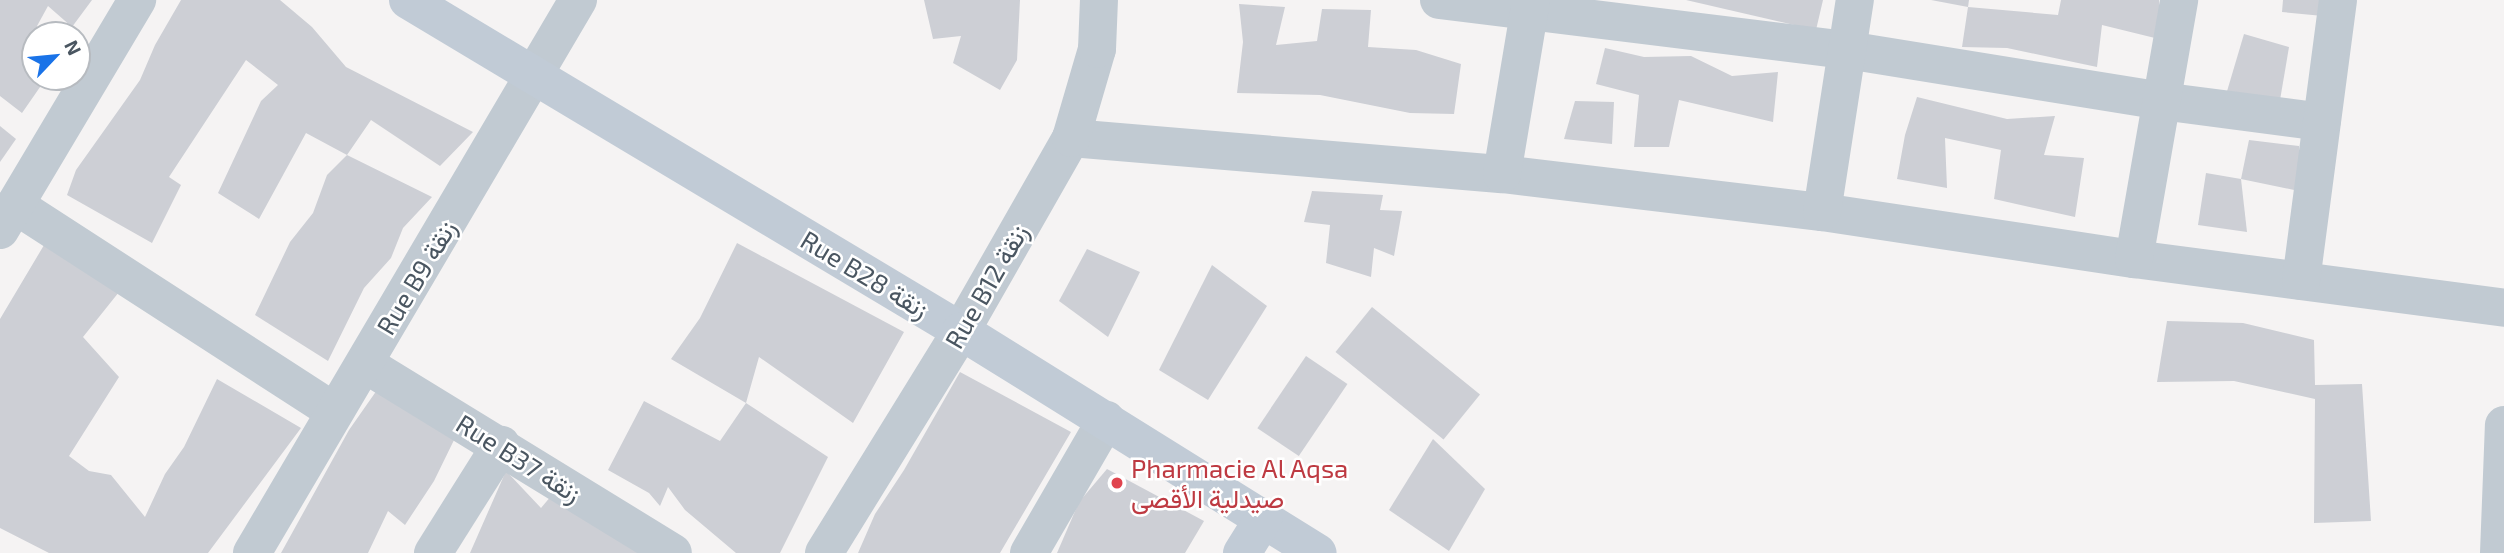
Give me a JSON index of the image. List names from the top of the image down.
{
  "streets": {
    "street": [
      "Rue B28 زنقة",
      "Rue B9 زنقة",
      "Rue B12 زنقة",
      "Rue B37 زنقة"
    ]
  },
  "crossings": [
    ["Rue B28 زنقة", "Rue B9 زنقة"],
    ["Rue B28 زنقة", "Rue B12 زنقة"],
    ["Rue B9 زنقة", "Rue B37 زنقة"]
  ],
  "places": ["Pharmacie Al Aqsa صيدلية الأقصى"],
  "north": "top right"
}
